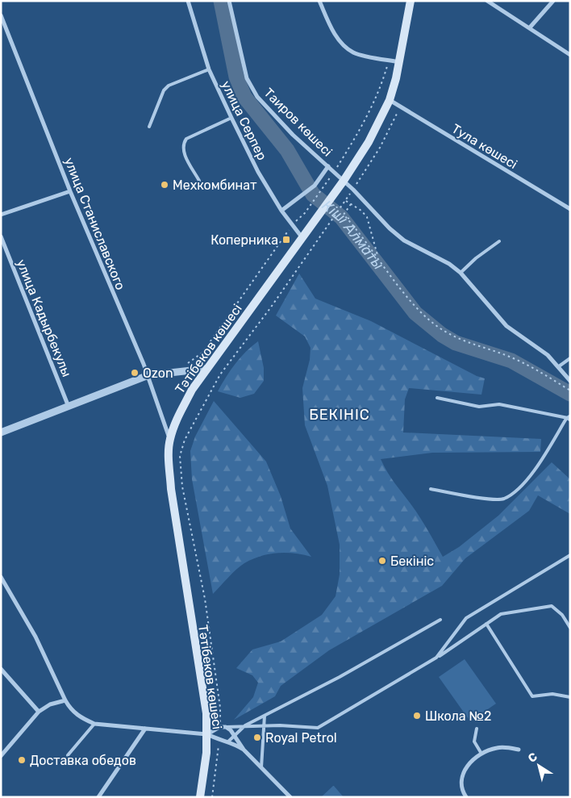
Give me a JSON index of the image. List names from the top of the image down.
{
  "streets": {
    "main road": ["Тәтібеков көшесі"],
    "street": [
      "улица Серпер",
      "Таиров көшесі",
      "Тула көшесі",
      "улица Станиславского",
      "улица Кадырбекулы"
    ]
  },
  "crossings": [
    ["улица Серпер", "Тәтібеков көшесі"],
    ["Таиров көшесі", "Тәтібеков көшесі"],
    ["Тула көшесі", "Тәтібеков көшесі"],
    ["улица Станиславского", "Тәтібеков көшесі"]
  ],
  "districts": ["БЕКІНІС"],
  "water": ["Кіші Алматы"],
  "places": {
    "other": [
      "Мехкомбинат",
      "Ozon",
      "Бекініс",
      "Школа №2",
      "Royal Petrol",
      "Доставка обедов"
    ],
    "transit": ["Коперника"]
  },
  "north": "top left"
}
